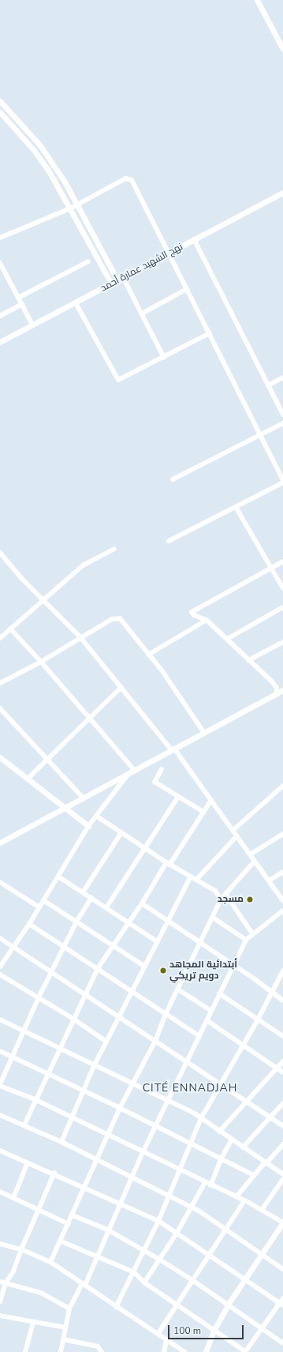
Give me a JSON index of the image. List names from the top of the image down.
{
  "streets": {
    "street": ["نهج الشهيد عمارة أحمد"]
  },
  "districts": ["CITÉ ENNADJAH"],
  "places": ["مسجد", "أبتدائية المجاهد دويم تريكي"],
  "scale_bar": "100 m"
}
